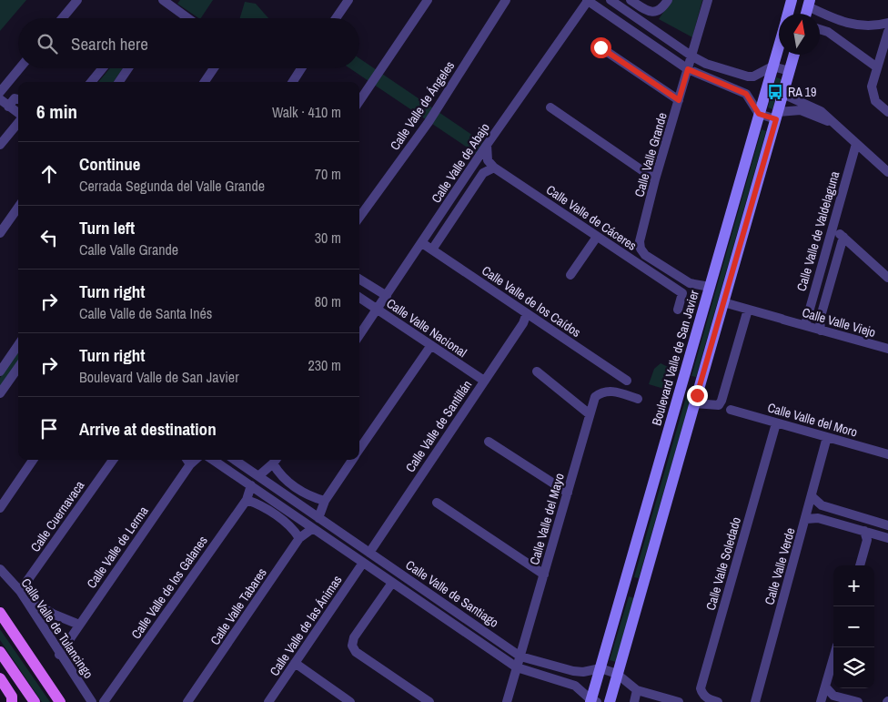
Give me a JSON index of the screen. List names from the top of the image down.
{
  "streets": {
    "main road": ["Boulevard Valle de San Javier"],
    "street": [
      "Calle Valle de Ángeles",
      "Calle Valle Grande",
      "Calle Valle de Abajo",
      "Calle Valle de Cáceres",
      "Calle Valle de Valdelaguna",
      "Calle Valle de los Caídos",
      "Calle Valle Viejo",
      "Calle Valle Nacional",
      "Calle Valle del Moro",
      "Calle Valle de Santillán",
      "Calle Cuernavaca",
      "Calle Valle del Mayo",
      "Calle Valle de Lerma",
      "Calle Valle Soledado",
      "Calle Valle Verde",
      "Calle Valle de los Galanes",
      "Calle Valle de Santiago",
      "Calle Valle Tabares",
      "Calle Valle de las Ánimas",
      "Calle Valle de Tulancingo"
    ]
  },
  "crossings": [
    ["Calle Valle Grande", "Calle Valle de Cáceres"],
    ["Calle Valle de Abajo", "Calle Valle de Cáceres"],
    ["Calle Valle de Abajo", "Calle Valle de los Caídos"],
    ["Calle Valle de Abajo", "Calle Valle Nacional"],
    ["Calle Valle de Cáceres", "Boulevard Valle de San Javier"],
    ["Calle Valle de Valdelaguna", "Calle Valle Viejo"],
    ["Calle Valle de los Caídos", "Calle Valle de Santillán"],
    ["Calle Valle Nacional", "Calle Valle de Santillán"],
    ["Boulevard Valle de San Javier", "Calle Valle de Santiago"],
    ["Calle Valle del Moro", "Calle Valle Soledado"],
    ["Calle Valle del Moro", "Calle Valle Verde"],
    ["Calle Valle de Santillán", "Calle Valle de Santiago"],
    ["Calle Cuernavaca", "Calle Valle de Tulancingo"],
    ["Calle Valle del Mayo", "Calle Valle de Santiago"],
    ["Calle Valle de Lerma", "Calle Valle de Tulancingo"],
    ["Calle Valle de los Galanes", "Calle Valle de Santiago"],
    ["Calle Valle de Santiago", "Calle Valle Tabares"],
    ["Calle Valle de Santiago", "Calle Valle de las Ánimas"]
  ],
  "places": {
    "bus stop": ["RA 19"]
  },
  "north": "top",
  "page": {
    "search": "Search here",
    "heading": ["6 min", "Walk · 410 m"],
    "list": [
      ["Continue", "Cerrada Segunda del Valle Grande", "70 m"],
      ["Turn left", "Calle Valle Grande", "30 m"],
      ["Turn right", "Calle Valle de Santa Inés", "80 m"],
      ["Turn right", "Boulevard Valle de San Javier", "230 m"],
      "Arrive at destination"
    ],
    "map_buttons": ["+", "−"]
  }
}
